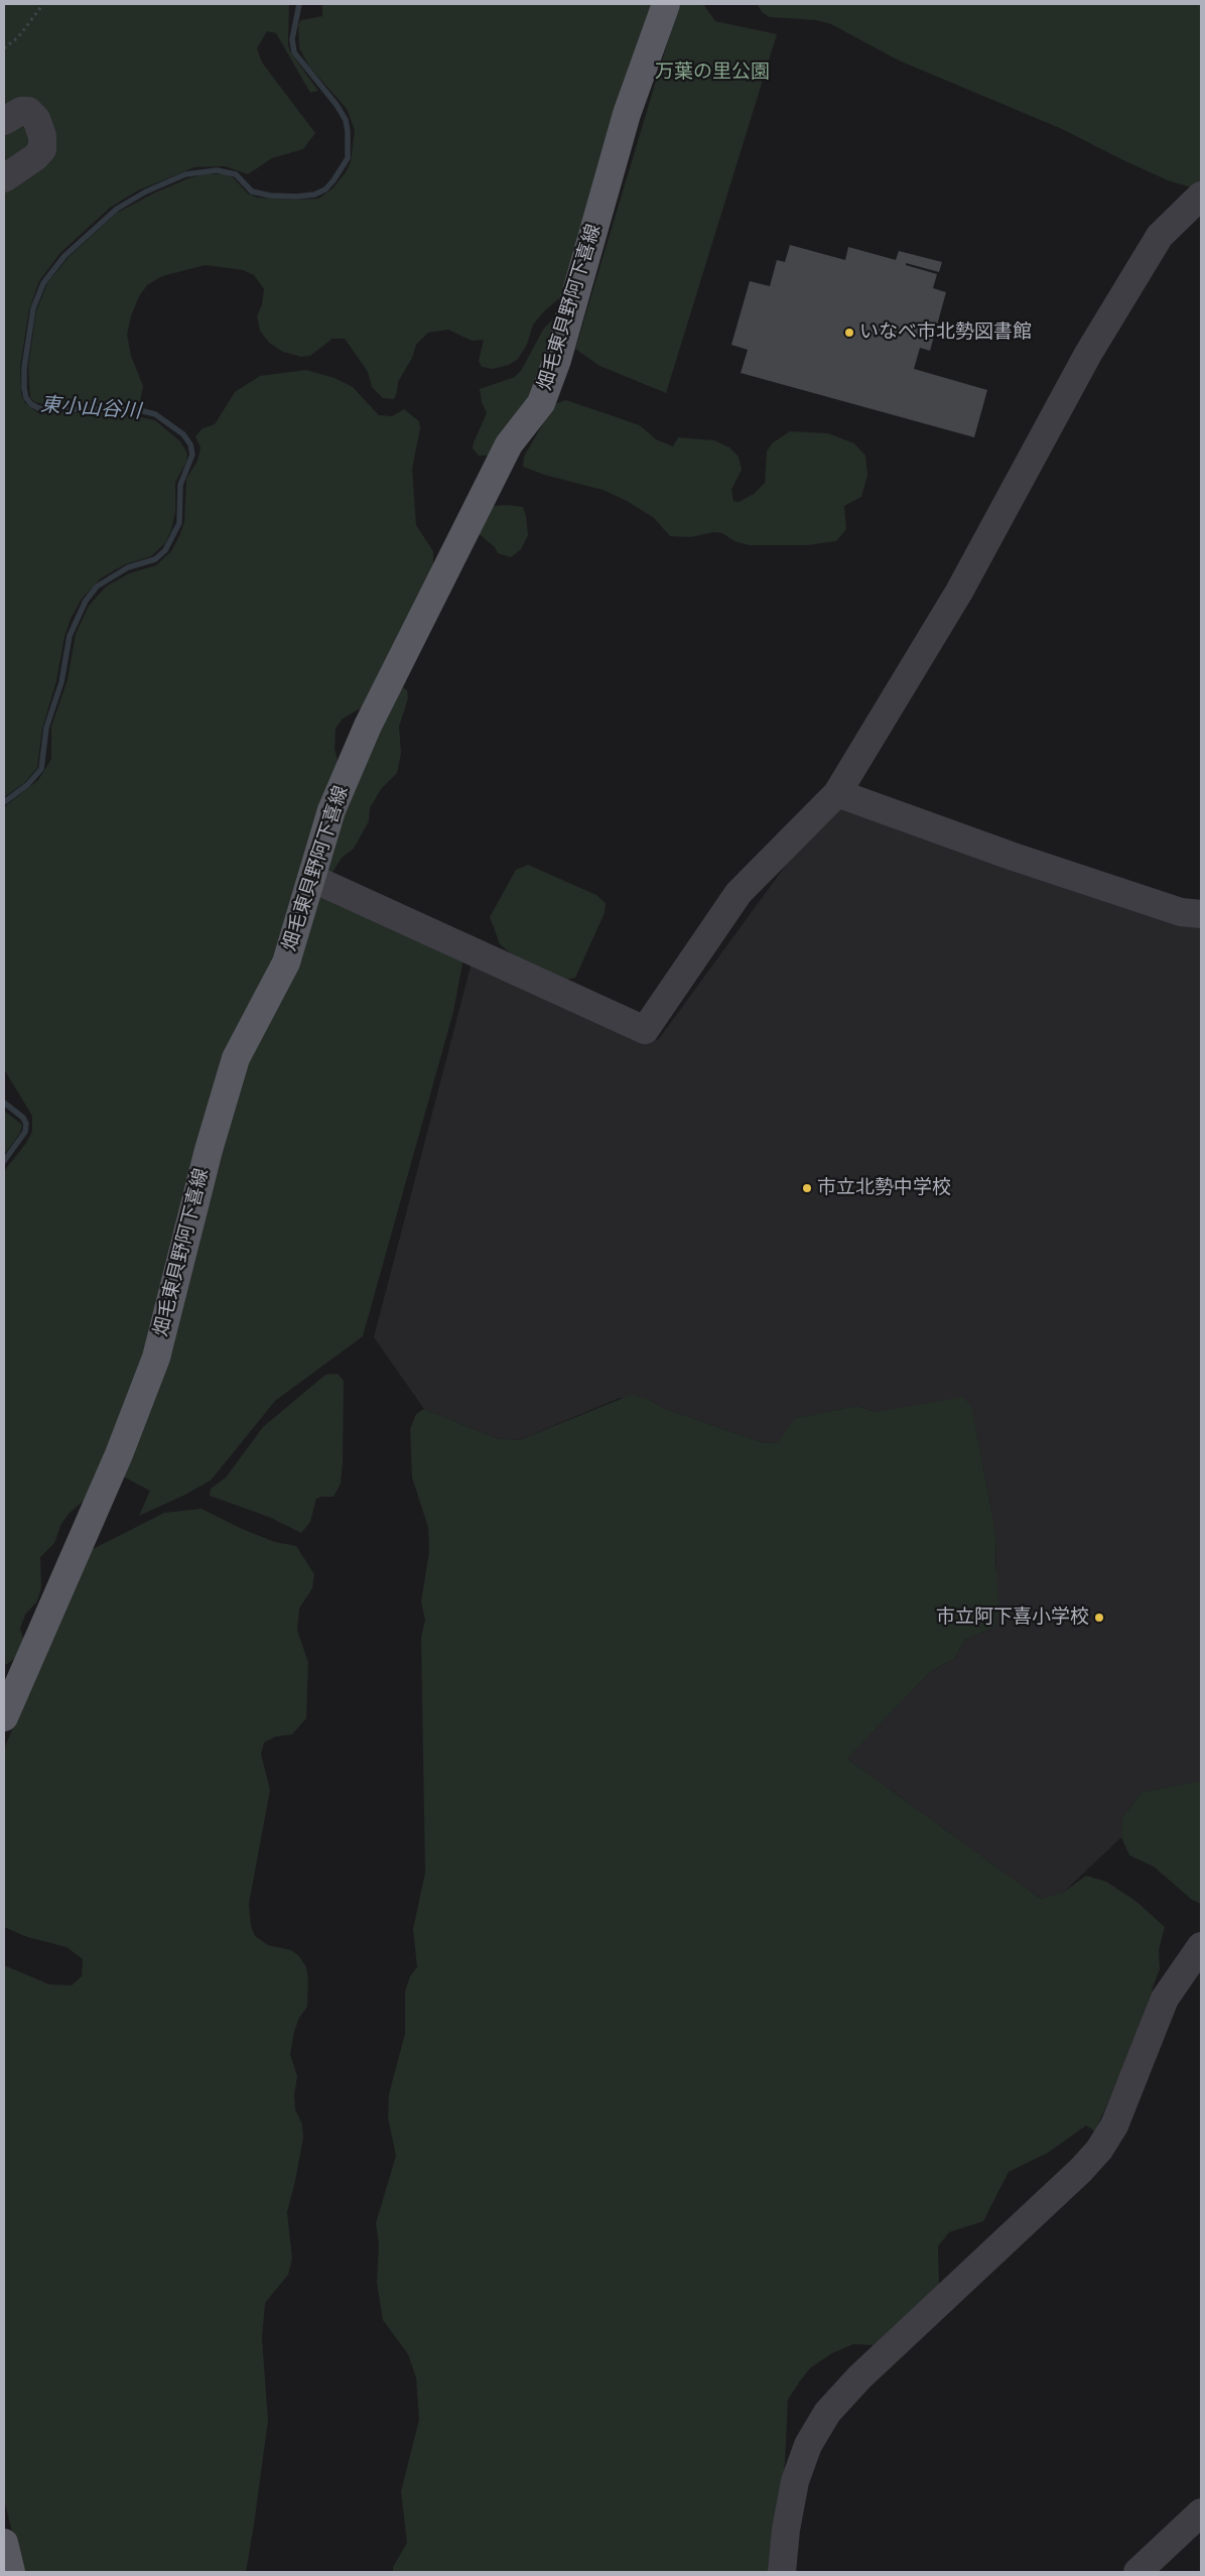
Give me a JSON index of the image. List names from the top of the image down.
{
  "streets": {
    "main road": ["畑毛東貝野阿下喜線"]
  },
  "water": ["東小山谷川"],
  "parks": ["万葉の里公園"],
  "places": ["いなべ市北勢図書館", "市立北勢中学校", "市立阿下喜小学校"]
}
